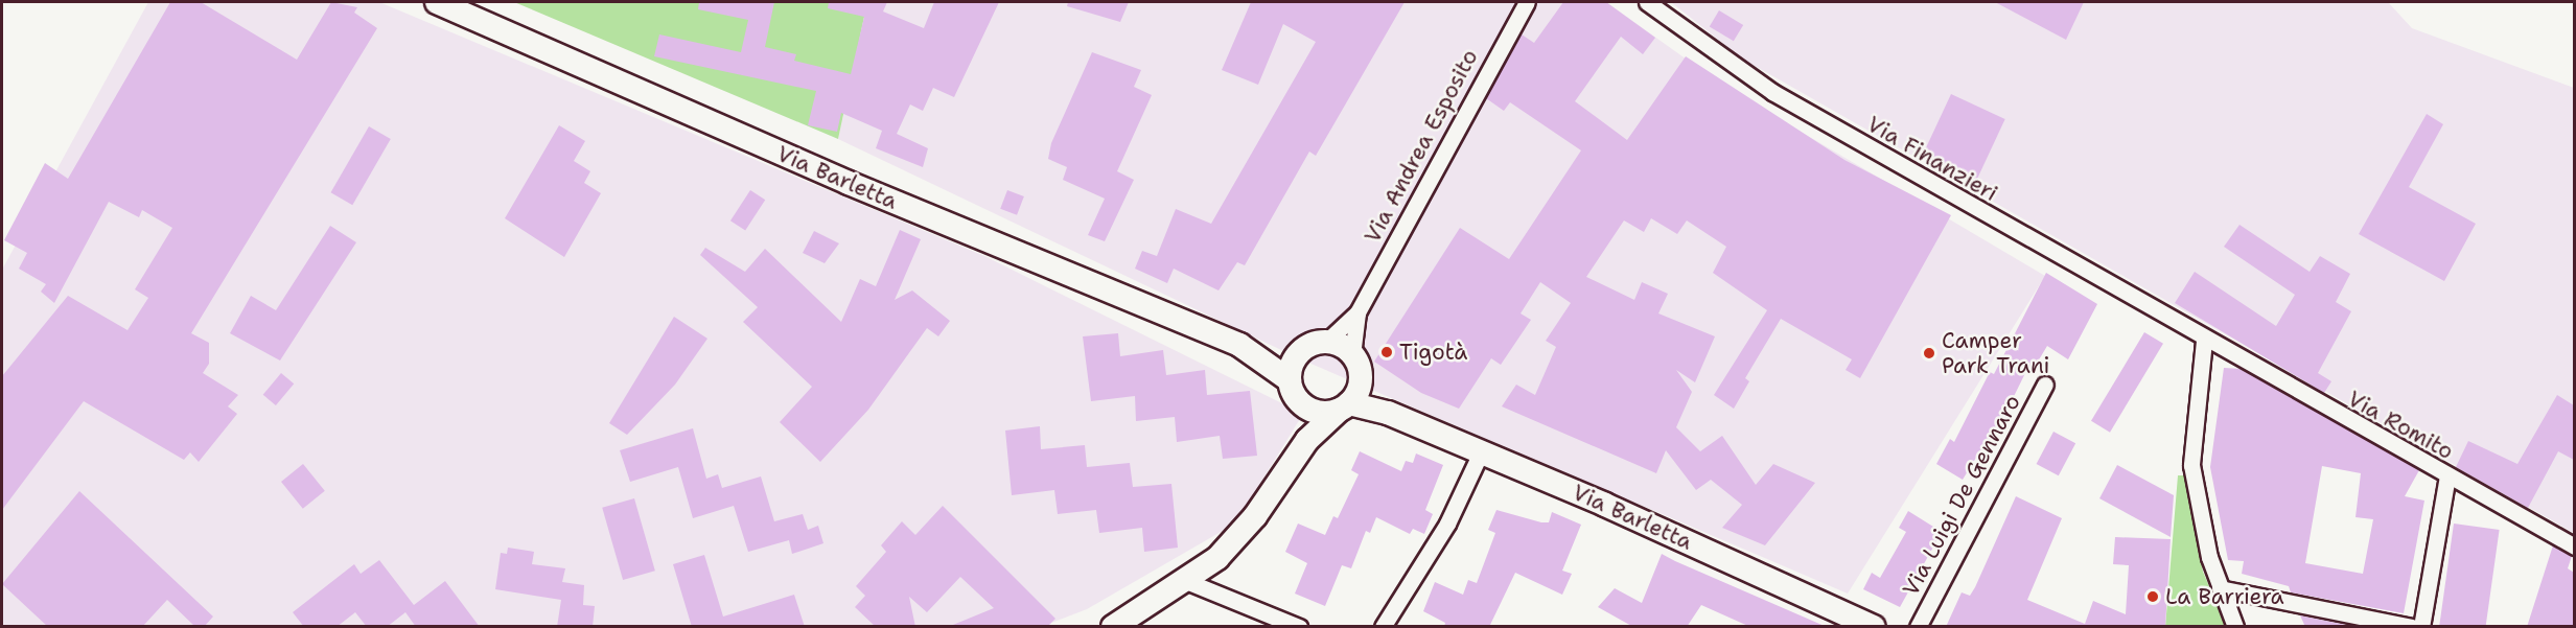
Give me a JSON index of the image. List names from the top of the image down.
{
  "streets": {
    "main road": ["Via Barletta"],
    "street": [
      "Via Andrea Esposito",
      "Via Finanzieri",
      "Via Romito",
      "Via Luigi De Gennaro"
    ]
  },
  "crossings": [
    ["Via Andrea Esposito", "Via Barletta"],
    ["Via Finanzieri", "Via Romito"]
  ],
  "places": ["Tigotà", "Camper Park Trani", "La Barriera"]
}
